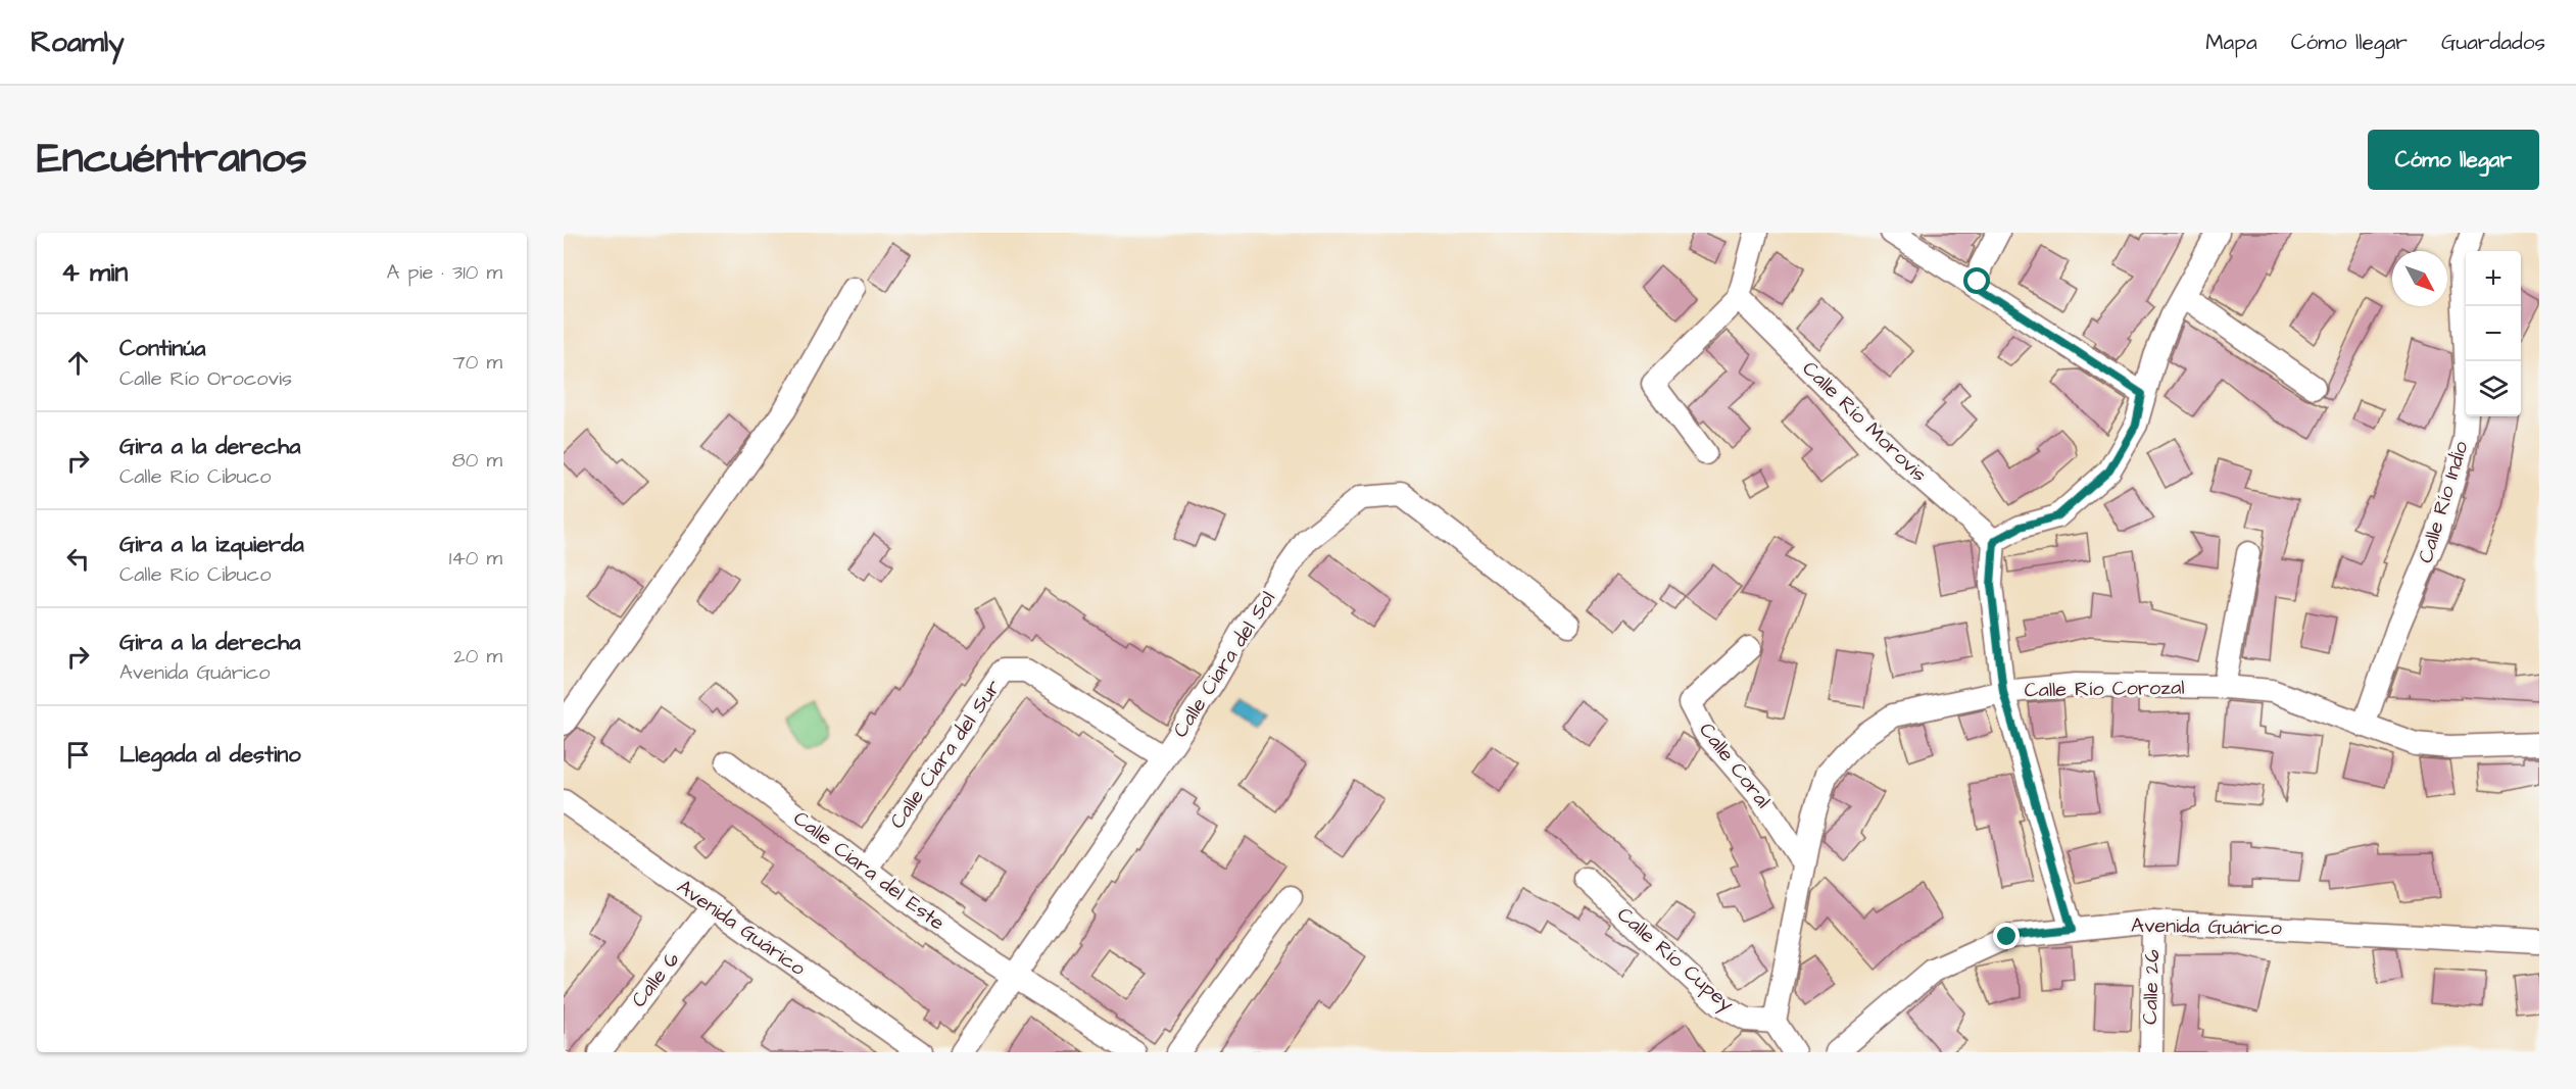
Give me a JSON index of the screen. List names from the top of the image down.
{
  "streets": {
    "street": [
      "Calle Río Morovis",
      "Calle Río Indio",
      "Calle Ciara del Sol",
      "Calle Río Corozal",
      "Calle Ciara del Sur",
      "Calle Coral",
      "Calle Ciara del Este",
      "Avenida Guárico",
      "Calle Río Cupey",
      "Calle 6",
      "Calle 26"
    ]
  },
  "crossings": [
    ["Calle Río Indio", "Calle Río Corozal"],
    ["Calle Ciara del Sol", "Calle Ciara del Sur"],
    ["Calle Ciara del Sol", "Calle Ciara del Este"],
    ["Calle Río Corozal", "Calle Coral"],
    ["Calle Río Corozal", "Calle Río Cupey"],
    ["Calle Ciara del Sur", "Calle Ciara del Este"],
    ["Avenida Guárico", "Calle 6"],
    ["Avenida Guárico", "Calle 26"]
  ],
  "north": "bottom right",
  "page": {
    "header": "Roamly",
    "nav": ["Mapa", "Cómo llegar", "Guardados"],
    "title": "Encuéntranos",
    "buttons": "Cómo llegar",
    "heading": ["4 min", "A pie · 310 m"],
    "map_buttons": ["+", "−"],
    "list": [
      ["Continúa", "Calle Río Orocovis", "70 m"],
      ["Gira a la derecha", "Calle Río Cibuco", "80 m"],
      ["Gira a la izquierda", "Calle Río Cibuco", "140 m"],
      ["Gira a la derecha", "Avenida Guárico", "20 m"],
      "Llegada al destino"
    ]
  }
}
